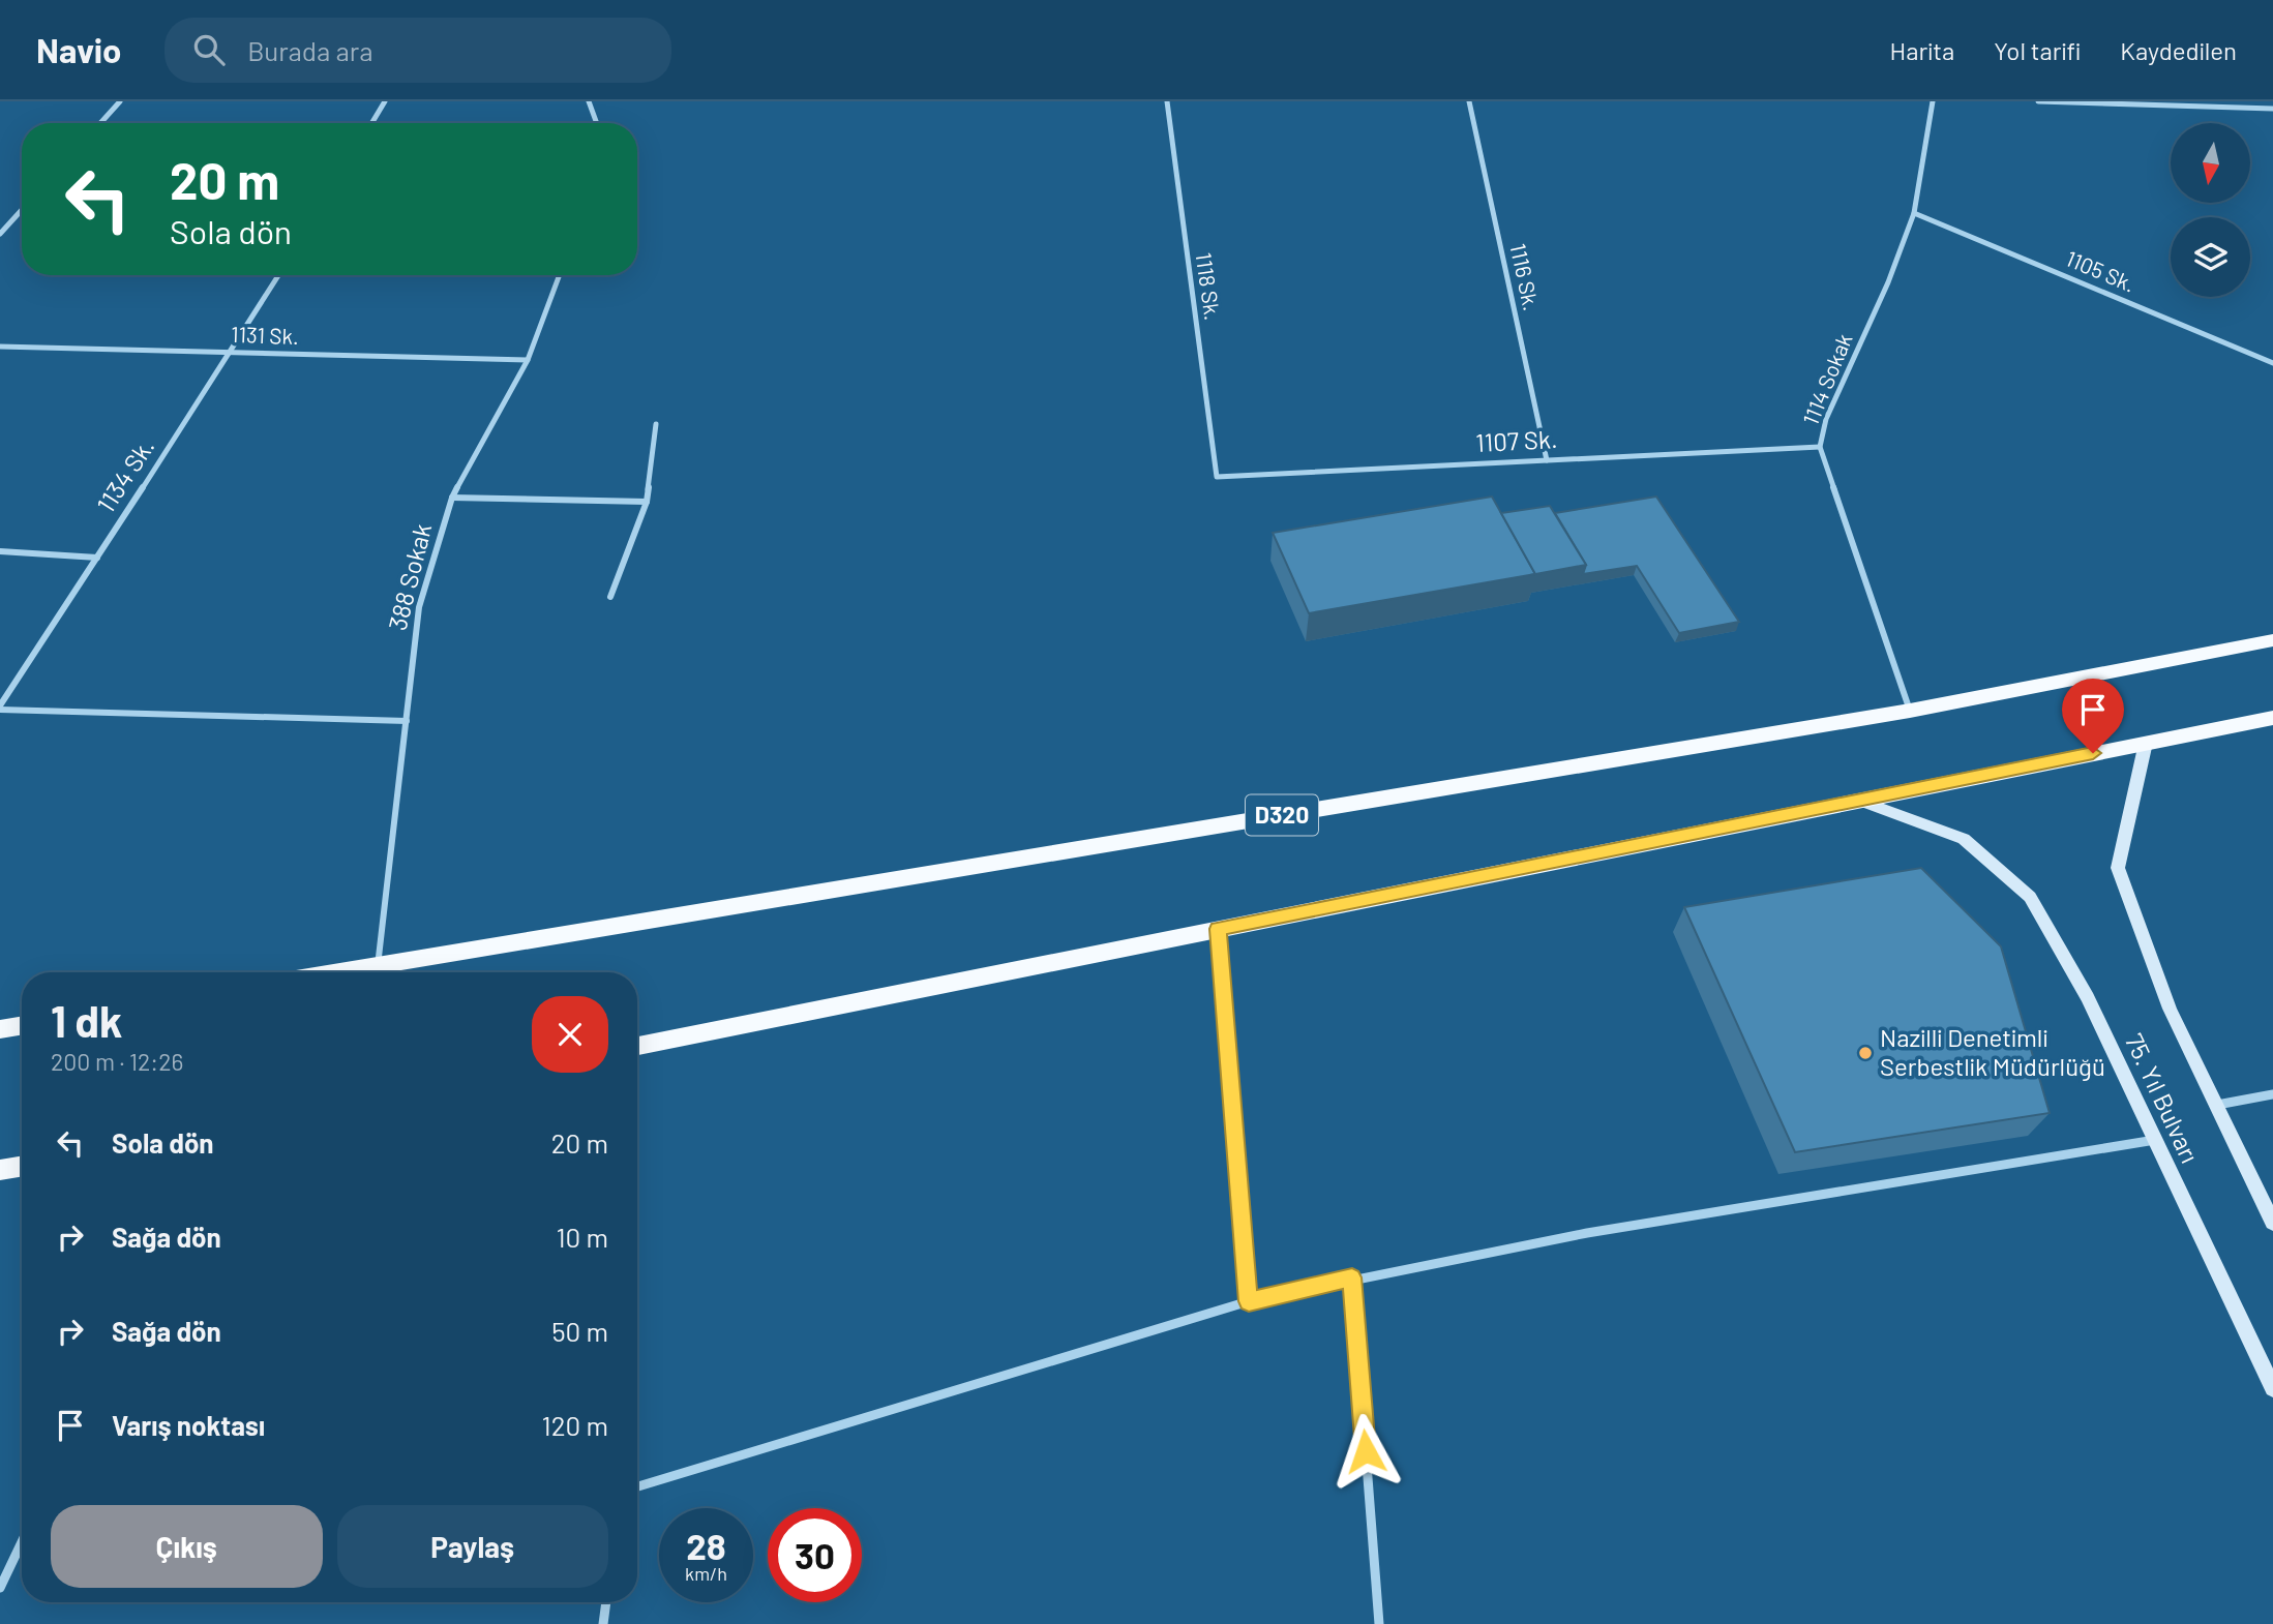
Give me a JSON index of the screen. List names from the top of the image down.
{
  "streets": {
    "highway": ["D320"],
    "main road": ["75. Yıl Bulvarı"],
    "street": [
      "1105 Sk.",
      "1116 Sk.",
      "1118 Sk.",
      "1131 Sk.",
      "1114 Sokak",
      "1107 Sk.",
      "1134 Sk.",
      "388 Sokak"
    ]
  },
  "crossings": [
    ["1105 Sk.", "1114 Sokak"],
    ["1116 Sk.", "1107 Sk."],
    ["1118 Sk.", "1107 Sk."],
    ["1131 Sk.", "1134 Sk."],
    ["1131 Sk.", "388 Sokak"],
    ["1114 Sokak", "1107 Sk."],
    ["1114 Sokak", "D320"],
    ["1134 Sk.", "388 Sokak"],
    ["388 Sokak", "D320"]
  ],
  "places": ["Nazilli Denetimli Serbestlik Müdürlüğü"],
  "north": "bottom",
  "page": {
    "header": "Navio",
    "search": "Burada ara",
    "nav": ["Harita", "Yol tarifi", "Kaydedilen"],
    "turn": ["20 m", "Sola dön"],
    "heading": ["1 dk", "200 m · 12:26"],
    "list": [
      {
        "name": "Sola dön",
        "value": "20 m"
      },
      {
        "name": "Sağa dön",
        "value": "10 m"
      },
      {
        "name": "Sağa dön",
        "value": "50 m"
      },
      {
        "name": "Varış noktası",
        "value": "120 m"
      }
    ],
    "buttons": ["Çıkış", "Paylaş"],
    "speed": "28 km/h",
    "limit": "30"
  }
}
